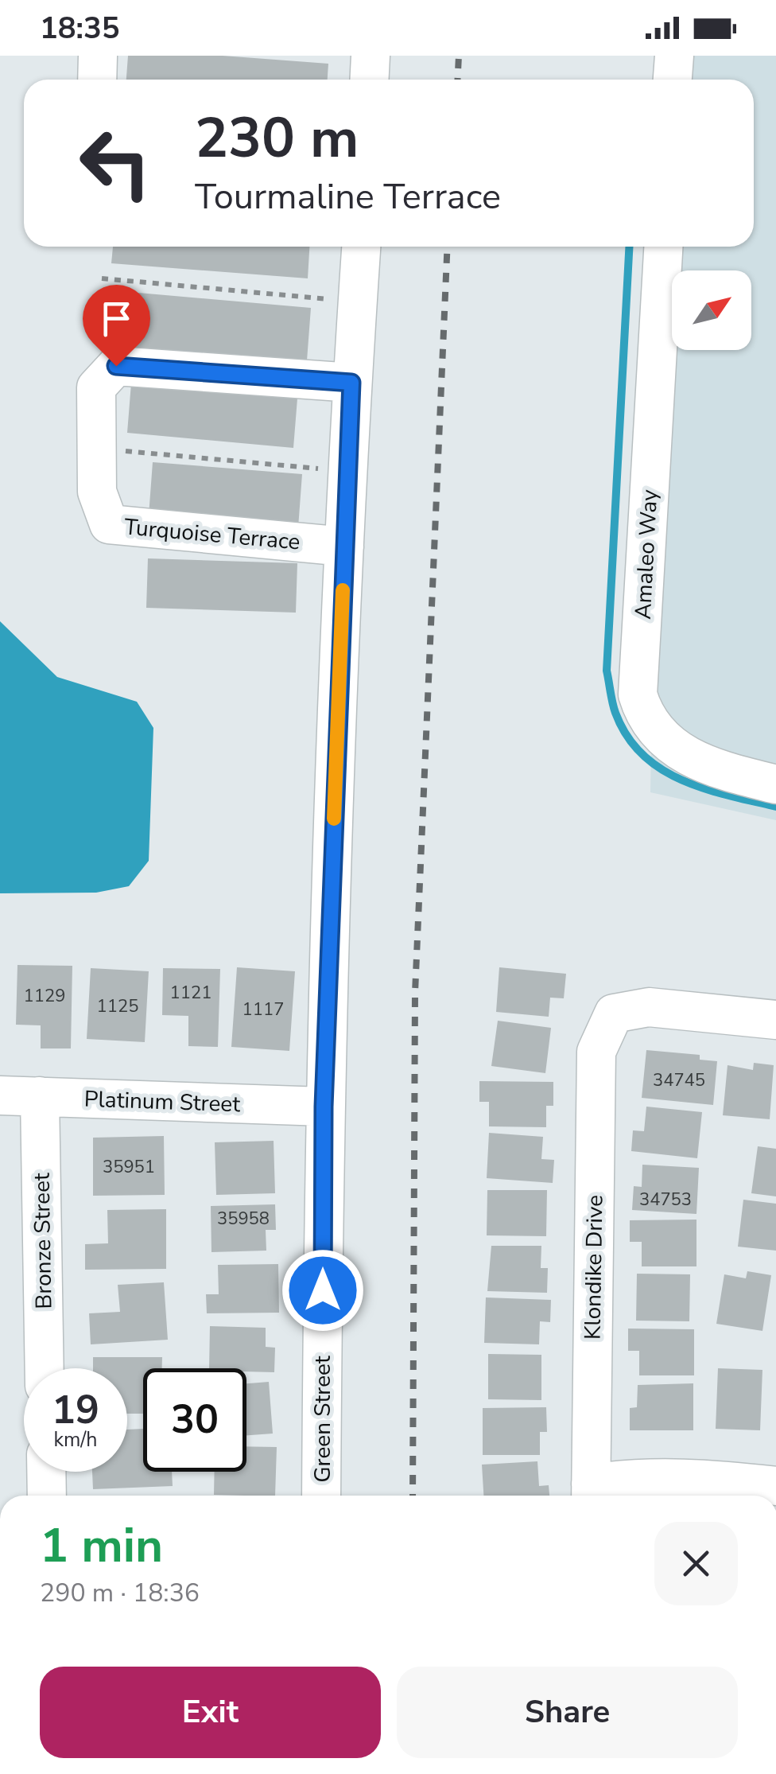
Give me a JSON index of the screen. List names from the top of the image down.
{
  "streets": {
    "street": [
      "Turquoise Terrace",
      "Amaleo Way",
      "Platinum Street",
      "Bronze Street",
      "Klondike Drive",
      "Green Street"
    ]
  },
  "crossings": [
    ["Turquoise Terrace", "Green Street"],
    ["Platinum Street", "Bronze Street"],
    ["Platinum Street", "Green Street"]
  ],
  "house_numbers": [
    "1121",
    "1129",
    "1125",
    "1117",
    "34745",
    "35951",
    "34753",
    "35958"
  ],
  "north": "top right",
  "page": {
    "status": "18:35",
    "turn": ["230 m", "Tourmaline Terrace"],
    "speed": "19 km/h",
    "limit": "30",
    "heading": ["1 min", "290 m · 18:36"],
    "buttons": ["Exit", "Share"]
  }
}
